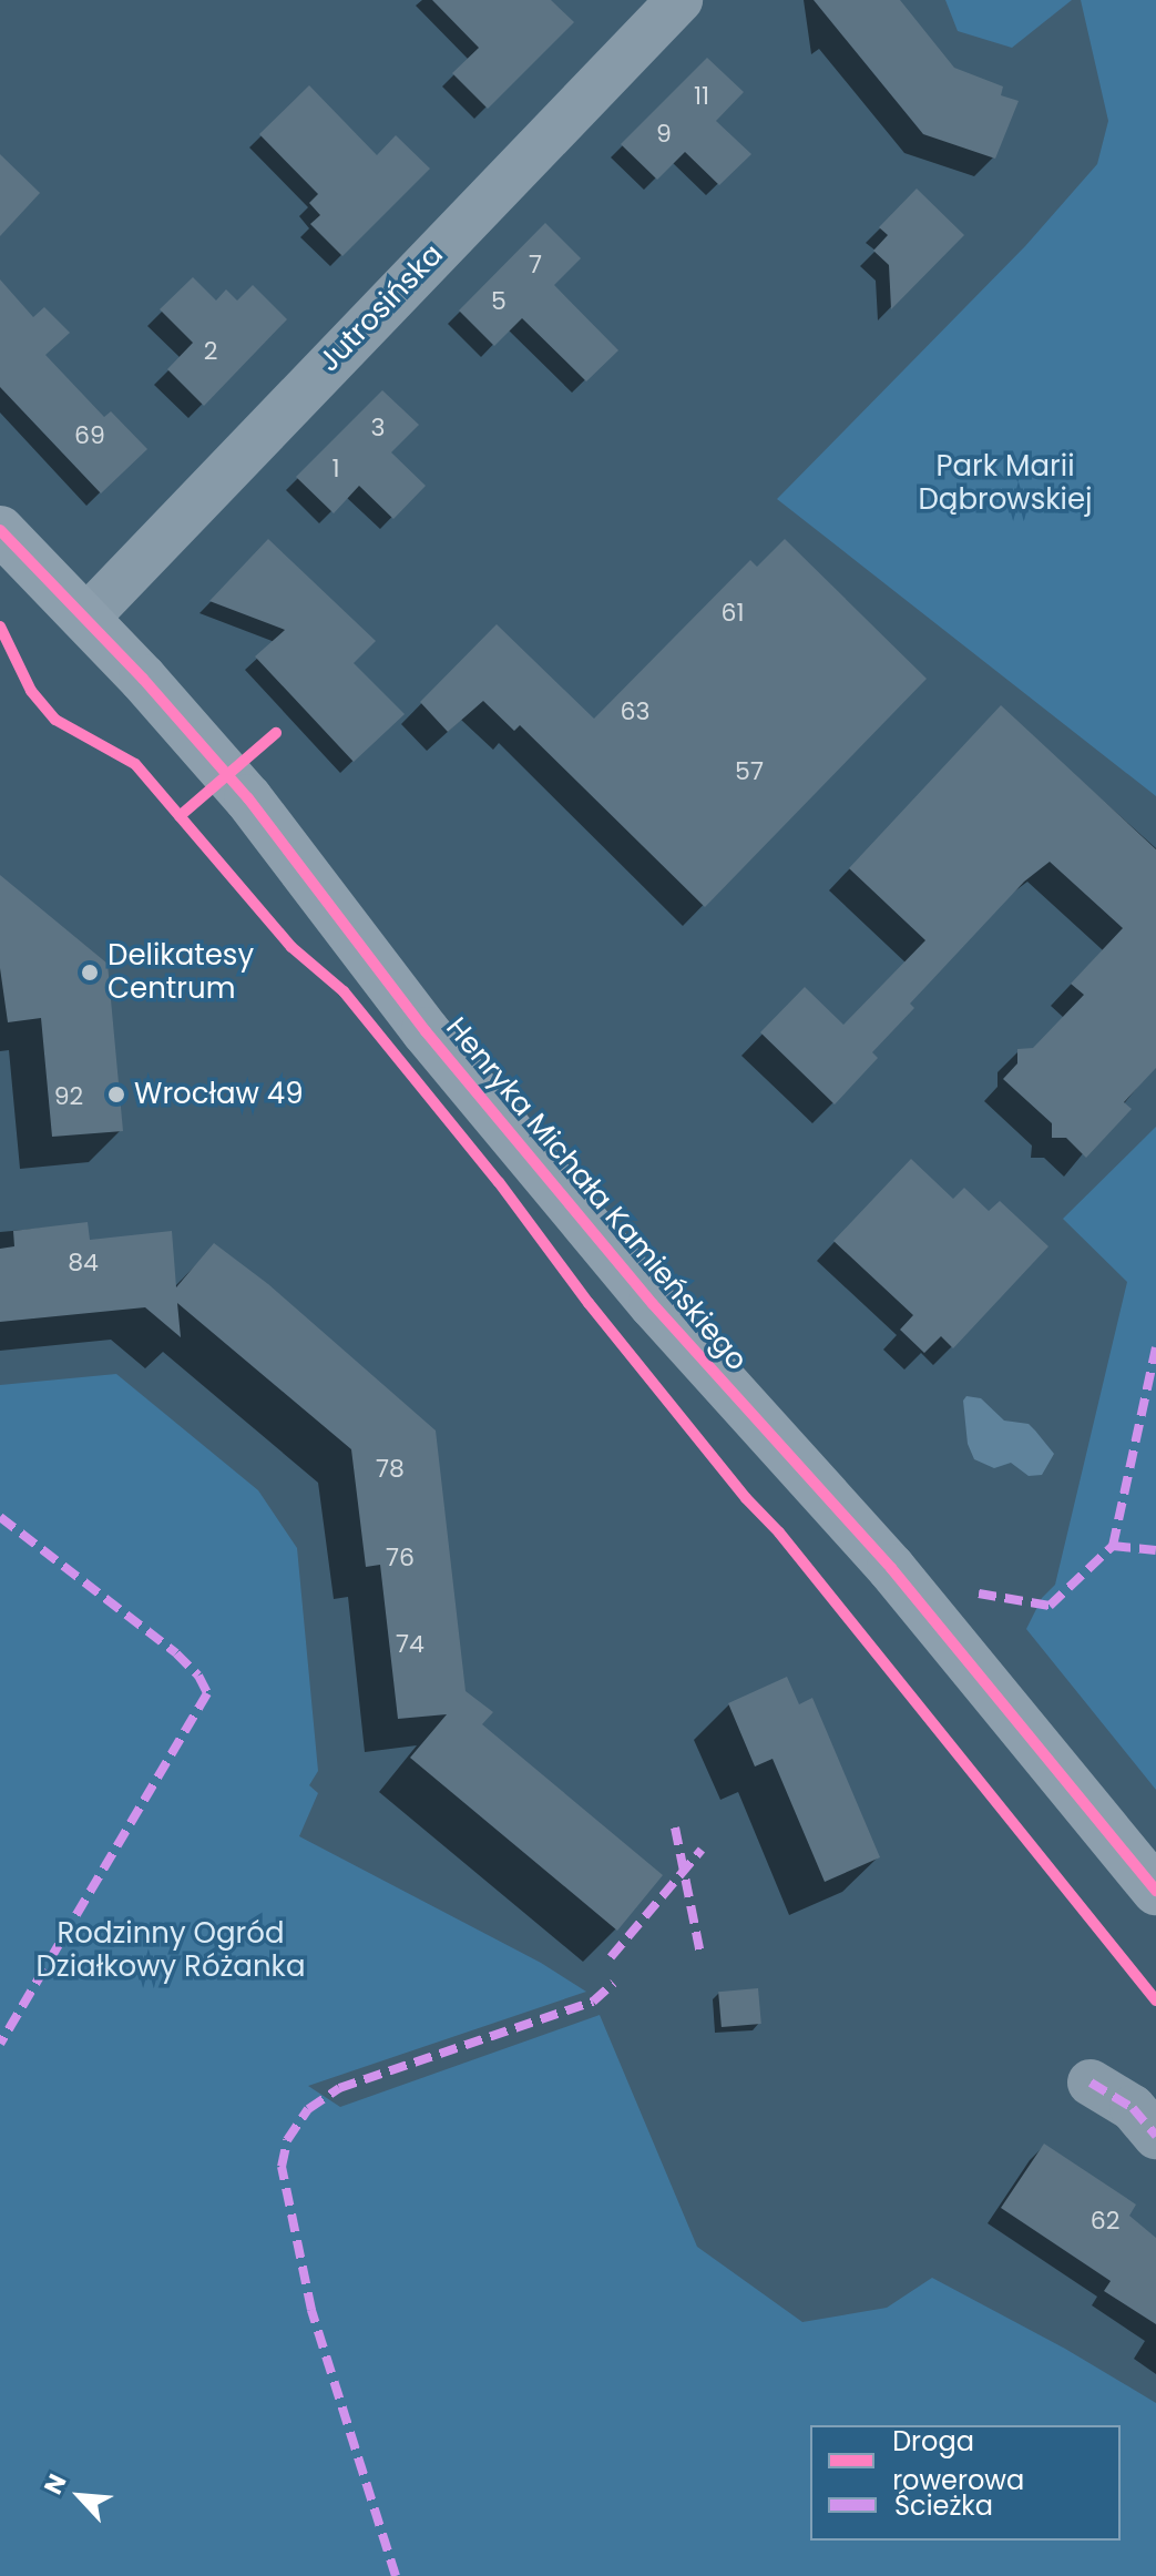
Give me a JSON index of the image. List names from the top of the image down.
{
  "streets": {
    "street": ["Jutrosińska", "Henryka Michała Kamieńskiego"]
  },
  "crossings": [
    ["Jutrosińska", "Henryka Michała Kamieńskiego"]
  ],
  "parks": ["Park Marii Dąbrowskiej", "Rodzinny Ogród Działkowy Różanka"],
  "places": ["Delikatesy Centrum", "Wrocław 49"],
  "house_numbers": [
    "11",
    "9",
    "7",
    "5",
    "2",
    "3",
    "69",
    "1",
    "61",
    "63",
    "57",
    "92",
    "84",
    "78",
    "76",
    "74",
    "62"
  ],
  "legend": ["Droga rowerowa", "Ścieżka"],
  "north": "top left"
}
